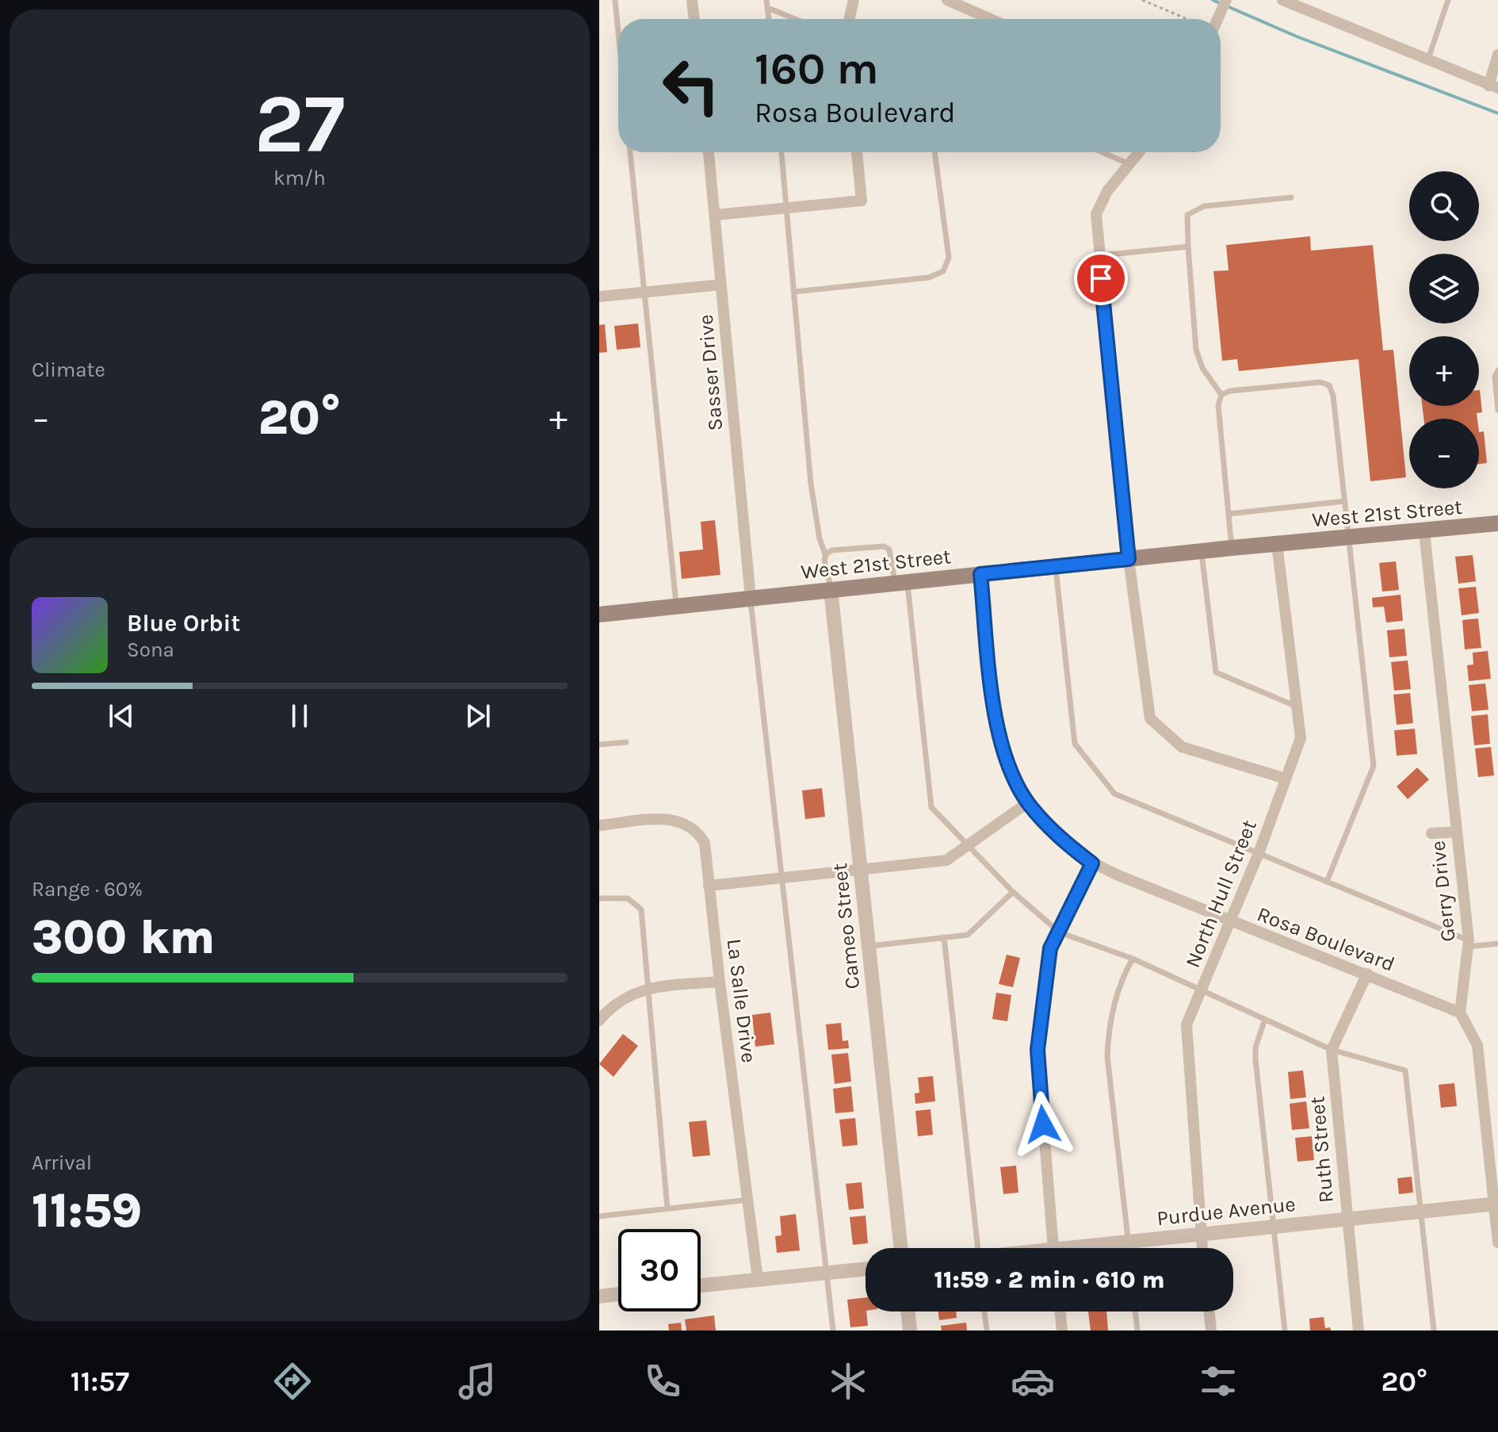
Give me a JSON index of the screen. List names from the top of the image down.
{
  "streets": {
    "main road": ["West 21st Street"],
    "street": [
      "Sasser Drive",
      "Gerry Drive",
      "North Hull Street",
      "Cameo Street",
      "Rosa Boulevard",
      "La Salle Drive",
      "Ruth Street",
      "Purdue Avenue"
    ]
  },
  "crossings": [
    ["Sasser Drive", "West 21st Street"],
    ["West 21st Street", "Gerry Drive"],
    ["West 21st Street", "North Hull Street"],
    ["West 21st Street", "Cameo Street"],
    ["West 21st Street", "Rosa Boulevard"],
    ["Gerry Drive", "Rosa Boulevard"],
    ["North Hull Street", "Rosa Boulevard"],
    ["North Hull Street", "Purdue Avenue"],
    ["Rosa Boulevard", "Ruth Street"],
    ["Ruth Street", "Purdue Avenue"]
  ],
  "page": {
    "tile": [
      ["27", "km/h"],
      "Climate",
      ["Range · 60%", "300 km"],
      ["Arrival", "11:59"]
    ],
    "turn": ["160 m", "Rosa Boulevard"],
    "map_buttons": ["+", "−"],
    "heat": ["−", "20°", "+"],
    "song": ["Blue Orbit", "Sona"],
    "limit": "30",
    "trip": "11:59 · 2 min · 610 m",
    "tabs": ["11:57", "20°"]
  }
}
